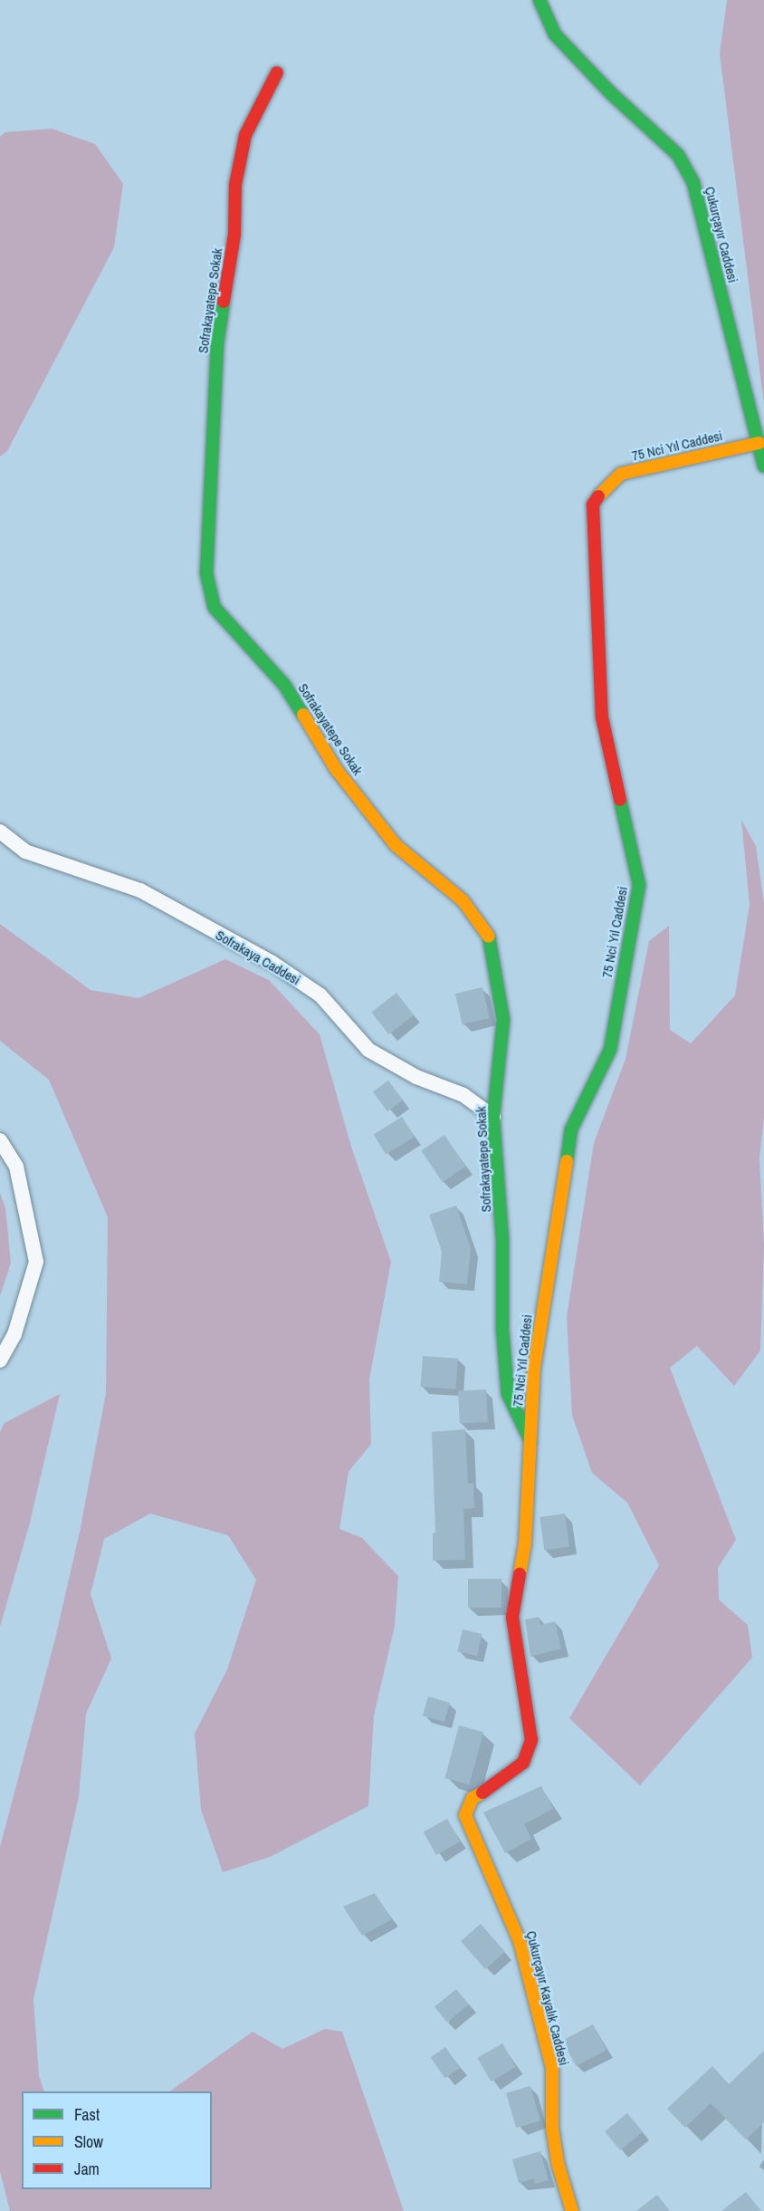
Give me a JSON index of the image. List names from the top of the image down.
{
  "streets": {
    "street": [
      "Çukurçayır Caddesi",
      "Sofrakayatepe Sokak",
      "75 Nci Yıl Caddesi",
      "Sofrakaya Caddesi",
      "Çukurçayır Kayalık Caddesi"
    ]
  },
  "crossings": [
    ["Çukurçayır Caddesi", "75 Nci Yıl Caddesi"],
    ["Sofrakayatepe Sokak", "75 Nci Yıl Caddesi"],
    ["Sofrakayatepe Sokak", "Sofrakaya Caddesi"],
    ["Sofrakayatepe Sokak", "Çukurçayır Kayalık Caddesi"],
    ["75 Nci Yıl Caddesi", "Çukurçayır Kayalık Caddesi"]
  ],
  "legend": ["Fast", "Slow", "Jam"]
}
